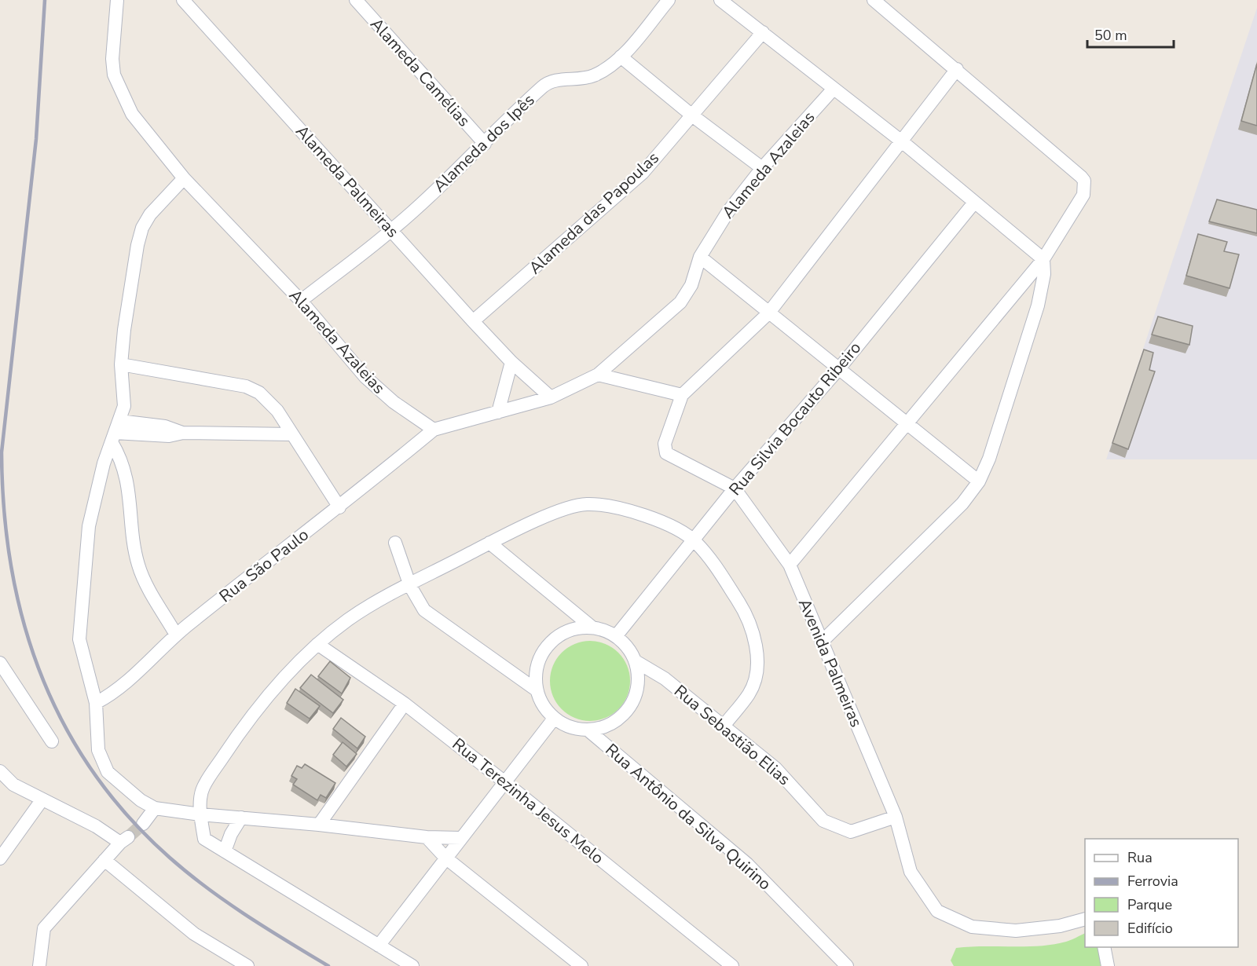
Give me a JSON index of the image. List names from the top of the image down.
{
  "streets": {
    "street": [
      "Alameda Camélias",
      "Alameda dos Ipês",
      "Alameda Azaleias",
      "Alameda Palmeiras",
      "Alameda das Papoulas",
      "Rua Silvia Bocauto Ribeiro",
      "Rua São Paulo",
      "Avenida Palmeiras",
      "Rua Sebastião Elias",
      "Rua Terezinha Jesus Melo",
      "Rua Antônio da Silva Quirino"
    ]
  },
  "crossings": [
    ["Alameda Camélias", "Alameda dos Ipês"],
    ["Alameda dos Ipês", "Alameda Azaleias"],
    ["Alameda dos Ipês", "Alameda Palmeiras"],
    ["Alameda Azaleias", "Alameda Palmeiras"],
    ["Alameda Azaleias", "Rua São Paulo"],
    ["Alameda Palmeiras", "Alameda das Papoulas"],
    ["Rua Silvia Bocauto Ribeiro", "Avenida Palmeiras"],
    ["Rua Silvia Bocauto Ribeiro", "Rua Sebastião Elias"],
    ["Rua Silvia Bocauto Ribeiro", "Rua Antônio da Silva Quirino"],
    ["Avenida Palmeiras", "Rua Sebastião Elias"],
    ["Rua Sebastião Elias", "Rua Antônio da Silva Quirino"]
  ],
  "legend": [
    "Rua",
    "Ferrovia",
    "Parque",
    "Edifício"
  ],
  "scale_bar": "50 m"
}
